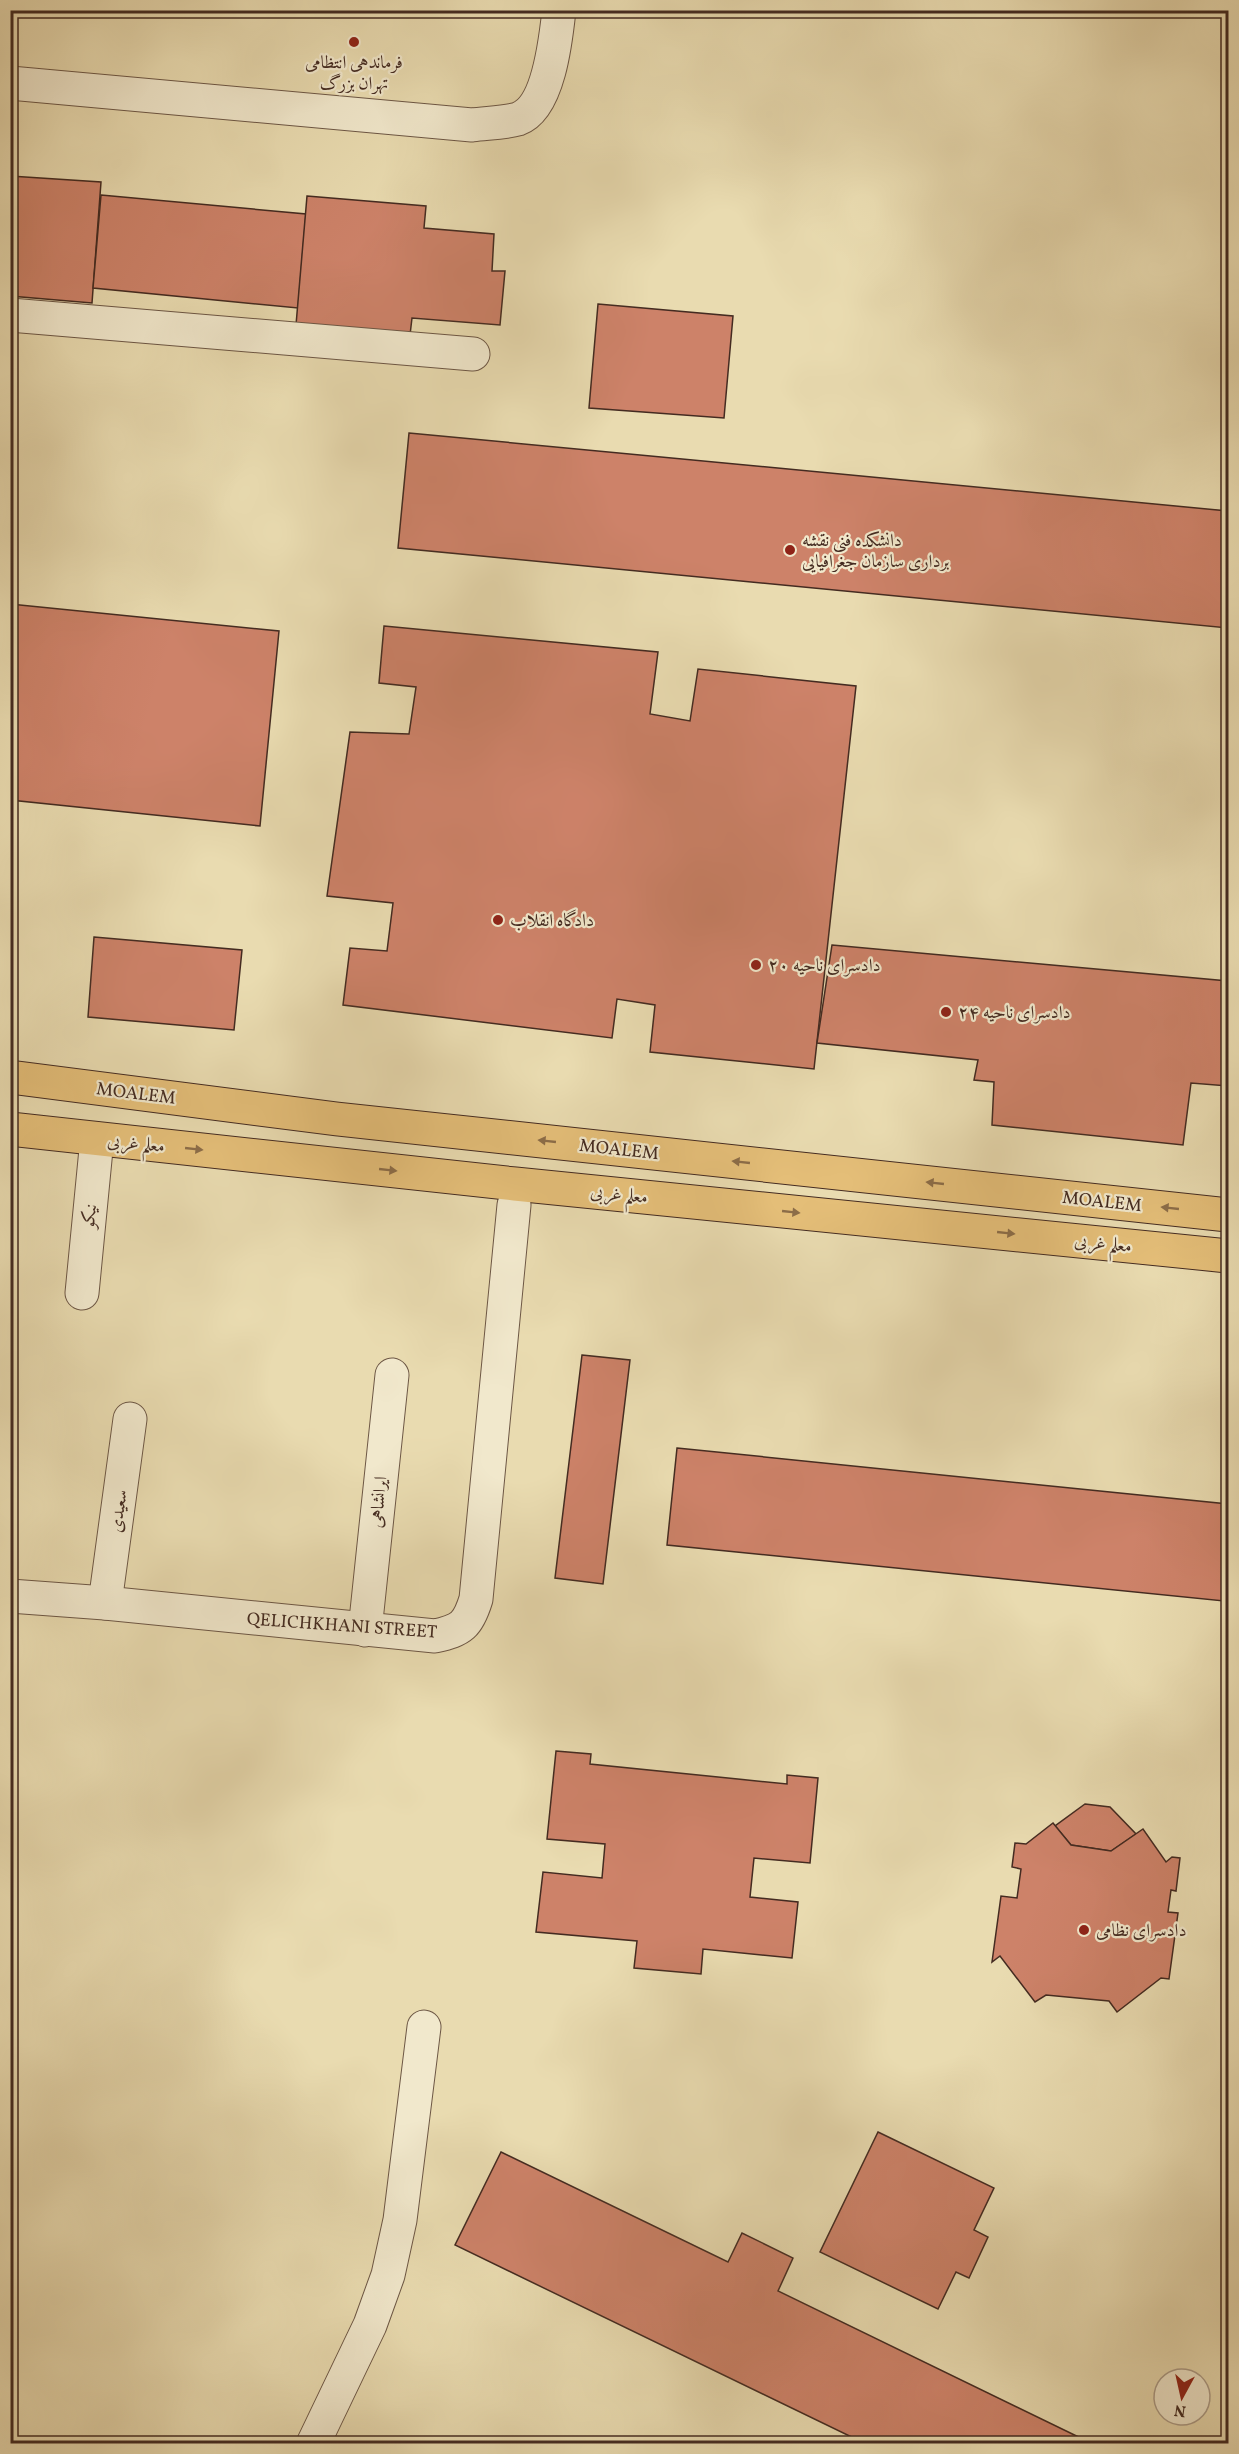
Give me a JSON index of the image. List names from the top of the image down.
{
  "streets": {
    "main road": ["MOALEM", "معلم غربی"],
    "street": [
      "نیکو",
      "ایرانشاهی",
      "سعیدی",
      "QELICHKHANI STREET"
    ]
  },
  "crossings": [
    ["معلم غربی", "نیکو"],
    ["ایرانشاهی", "QELICHKHANI STREET"],
    ["سعیدی", "QELICHKHANI STREET"]
  ],
  "one_way": ["MOALEM", "معلم غربی"],
  "places": [
    "فرماندهی انتظامی تهران بزرگ",
    "دانشکده فنی نقشه برداری سازمان جغرافیایی",
    "دادگاه انقلاب",
    "دادسرای ناحیه ۲۰",
    "دادسرای ناحیه ۲۴",
    "دادسرای نظامی"
  ],
  "north": "bottom"
}
